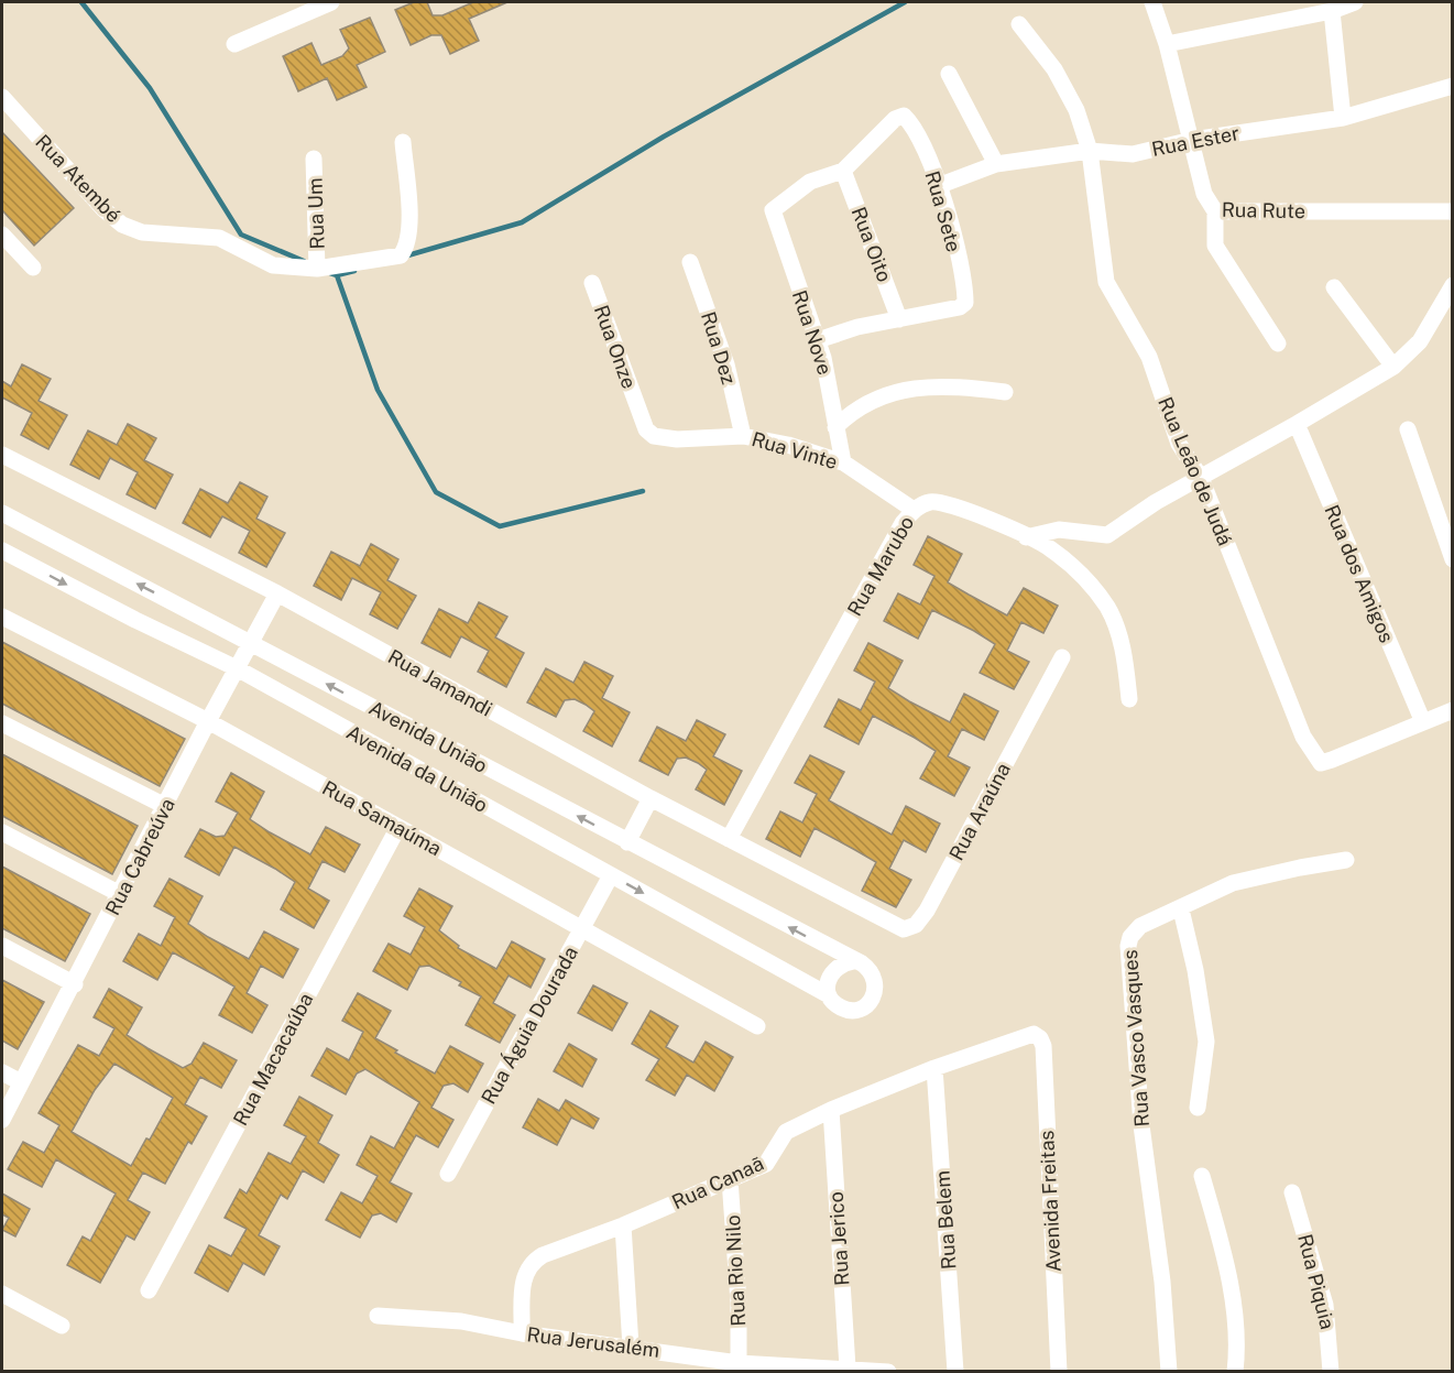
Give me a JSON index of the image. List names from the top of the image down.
{
  "streets": {
    "street": [
      "Rua Ester",
      "Rua Atembé",
      "Rua Rute",
      "Rua Sete",
      "Rua Um",
      "Rua Oito",
      "Rua Nove",
      "Rua Onze",
      "Rua Dez",
      "Rua Vinte",
      "Rua Leão de Judá",
      "Rua Marubo",
      "Rua dos Amigos",
      "Rua Jamandi",
      "Avenida União",
      "Avenida da União",
      "Rua Araúna",
      "Rua Samaúma",
      "Rua Cabreúva",
      "Rua Águia Dourada",
      "Rua Vasco Vasques",
      "Rua Macacaúba",
      "Rua Canaã",
      "Avenida Freitas",
      "Rua Belem",
      "Rua Jerico",
      "Rua Rio Nilo",
      "Rua Piquia",
      "Rua Jerusalém"
    ]
  },
  "crossings": [
    ["Rua Ester", "Rua Rute"],
    ["Rua Ester", "Rua Sete"],
    ["Rua Ester", "Rua Leão de Judá"],
    ["Rua Atembé", "Rua Um"],
    ["Rua Sete", "Rua Oito"],
    ["Rua Sete", "Rua Nove"],
    ["Rua Oito", "Rua Nove"],
    ["Rua Nove", "Rua Vinte"],
    ["Rua Onze", "Rua Vinte"],
    ["Rua Dez", "Rua Vinte"],
    ["Rua Vinte", "Rua Marubo"],
    ["Rua Leão de Judá", "Rua dos Amigos"],
    ["Rua Marubo", "Rua Jamandi"],
    ["Rua Jamandi", "Rua Araúna"],
    ["Rua Jamandi", "Rua Cabreúva"],
    ["Avenida União", "Avenida da União"],
    ["Avenida União", "Rua Cabreúva"],
    ["Avenida da União", "Rua Cabreúva"],
    ["Avenida da União", "Rua Águia Dourada"],
    ["Rua Samaúma", "Rua Cabreúva"],
    ["Rua Samaúma", "Rua Águia Dourada"],
    ["Rua Samaúma", "Rua Macacaúba"],
    ["Rua Canaã", "Avenida Freitas"],
    ["Rua Canaã", "Rua Belem"],
    ["Rua Canaã", "Rua Jerico"],
    ["Rua Canaã", "Rua Rio Nilo"],
    ["Rua Canaã", "Rua Jerusalém"],
    ["Rua Jerico", "Rua Jerusalém"],
    ["Rua Rio Nilo", "Rua Jerusalém"]
  ],
  "one_way": ["Avenida União", "Avenida da União"]
}
